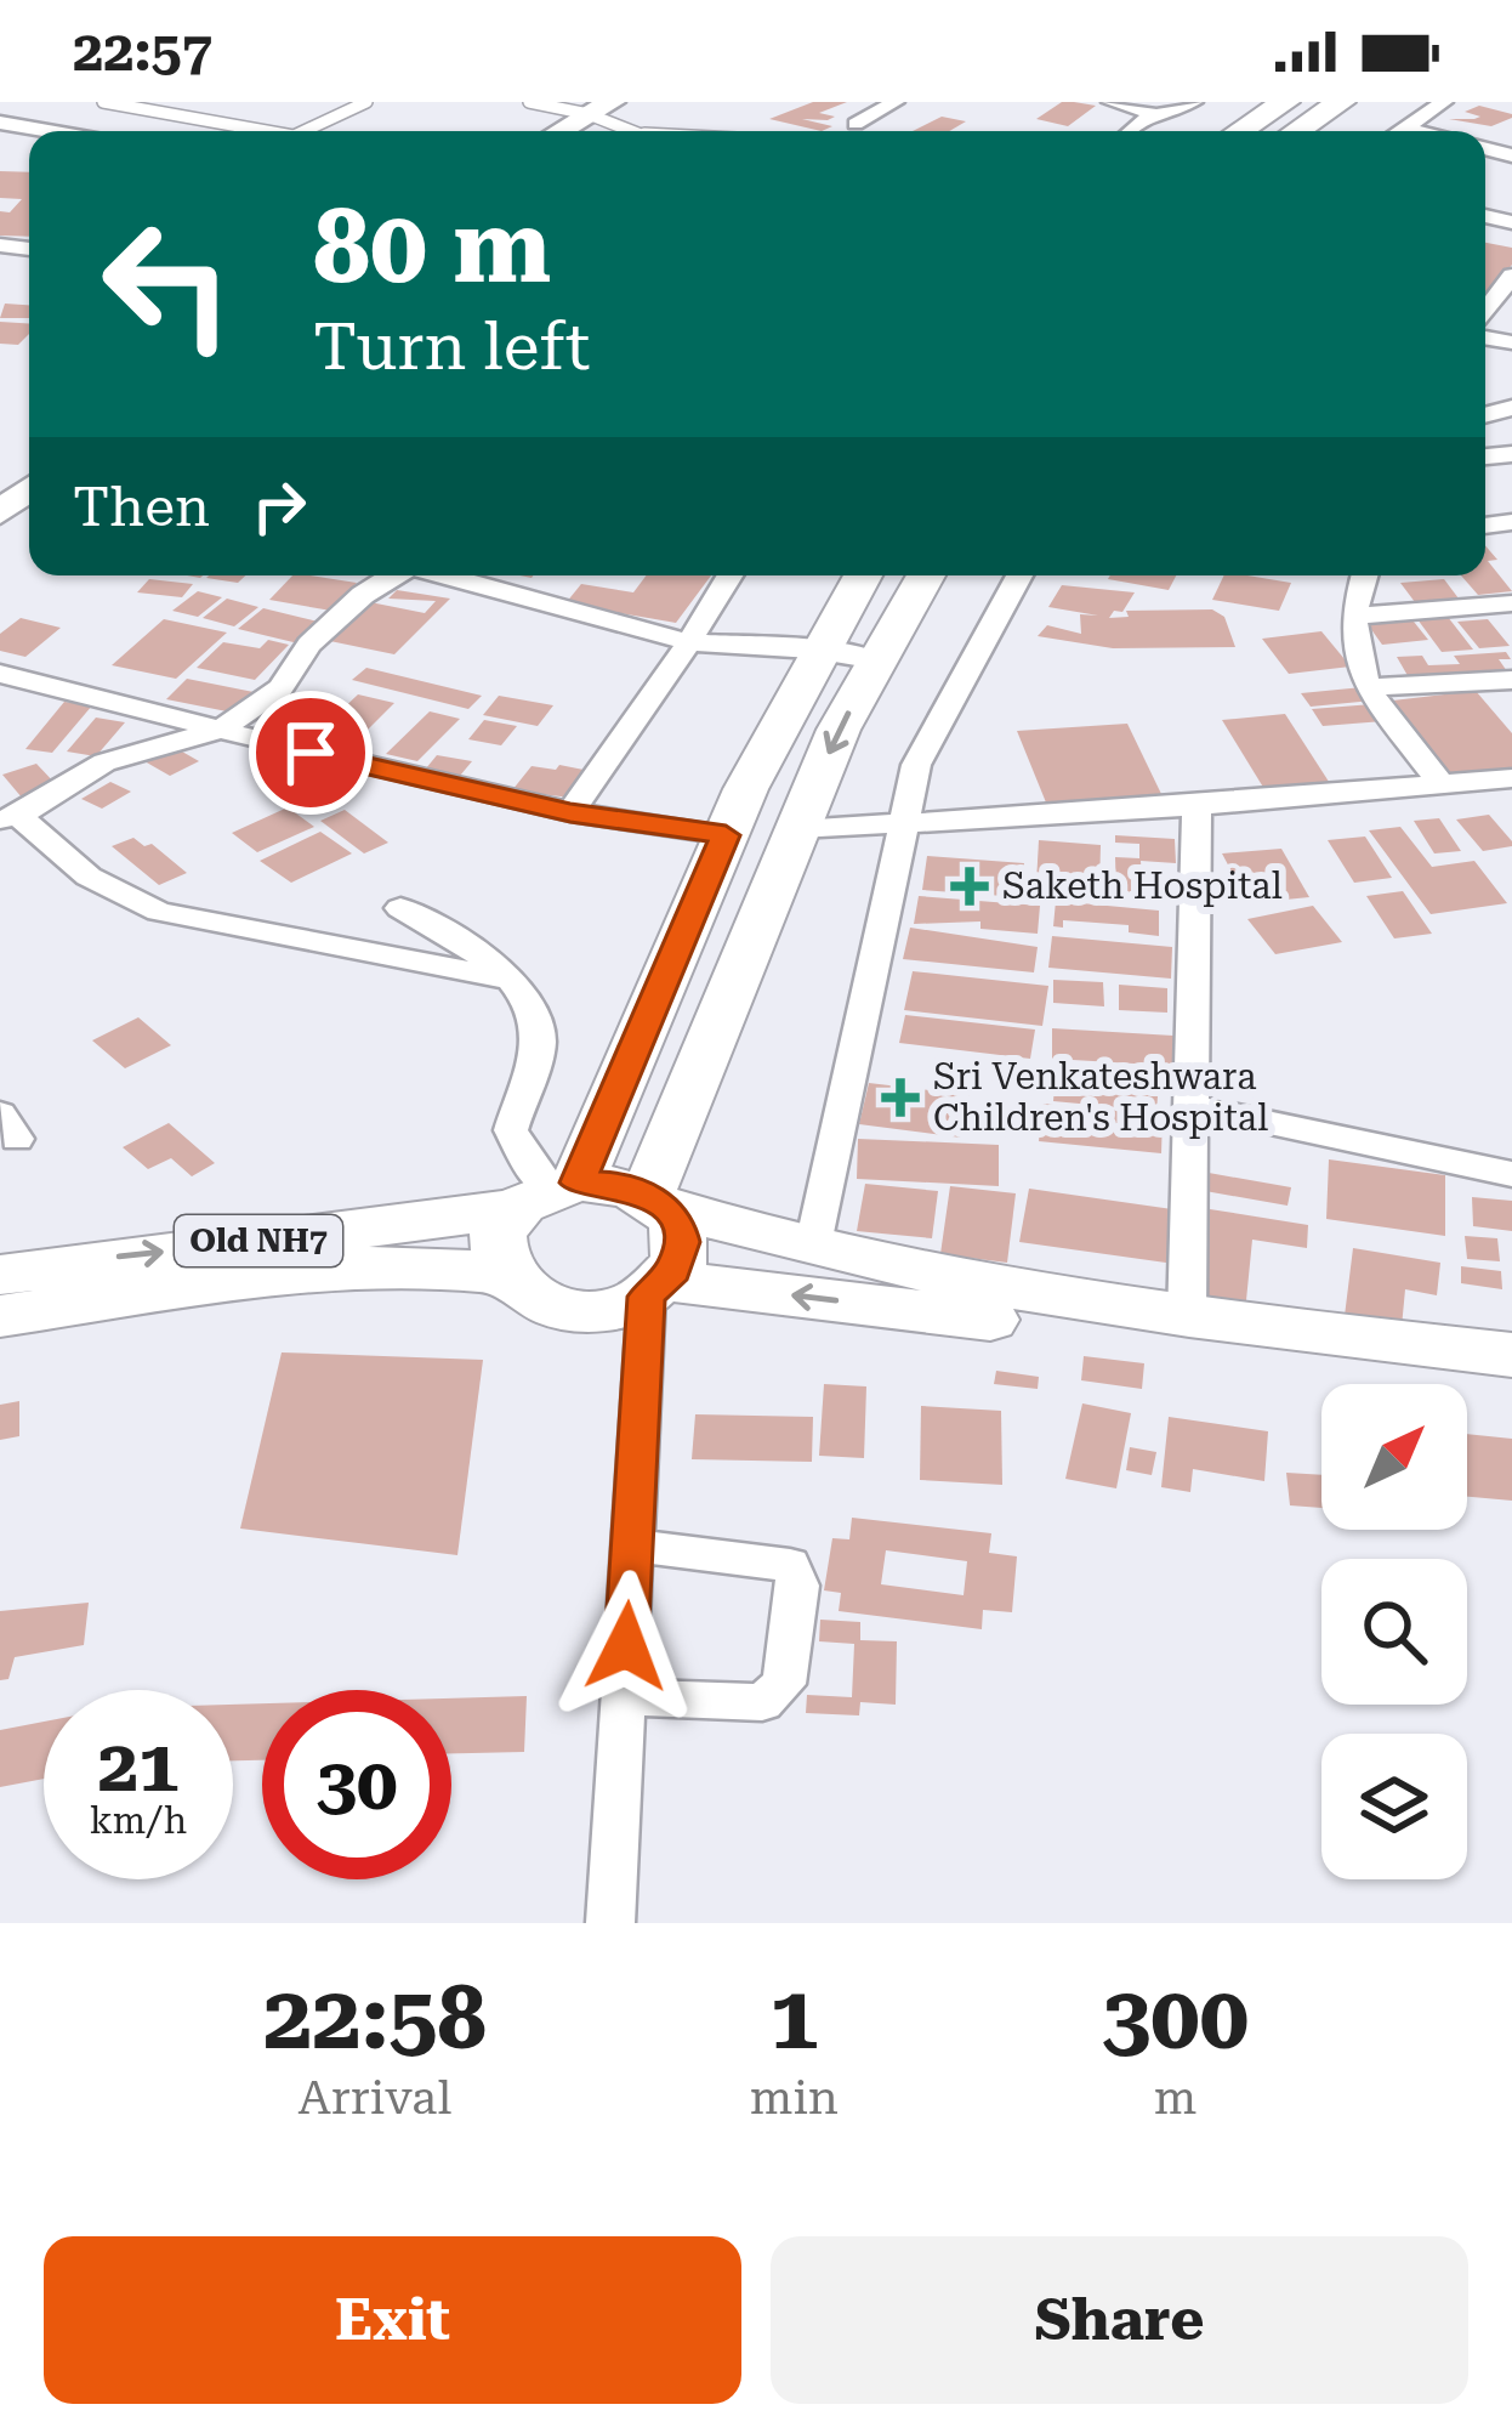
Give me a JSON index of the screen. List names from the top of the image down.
{
  "streets": {
    "main road": ["Old NH7"]
  },
  "places": {
    "health": ["Saketh Hospital", "Sri Venkateshwara Children's Hospital"]
  },
  "north": "top right",
  "page": {
    "status": "22:57",
    "turn": ["80 m", "Turn left"],
    "then": "Then",
    "speed": "21 km/h",
    "limit": "30",
    "eta": [
      "22:58",
      "Arrival",
      "1",
      "min",
      "300",
      "m"
    ],
    "buttons": ["Exit", "Share"]
  }
}
